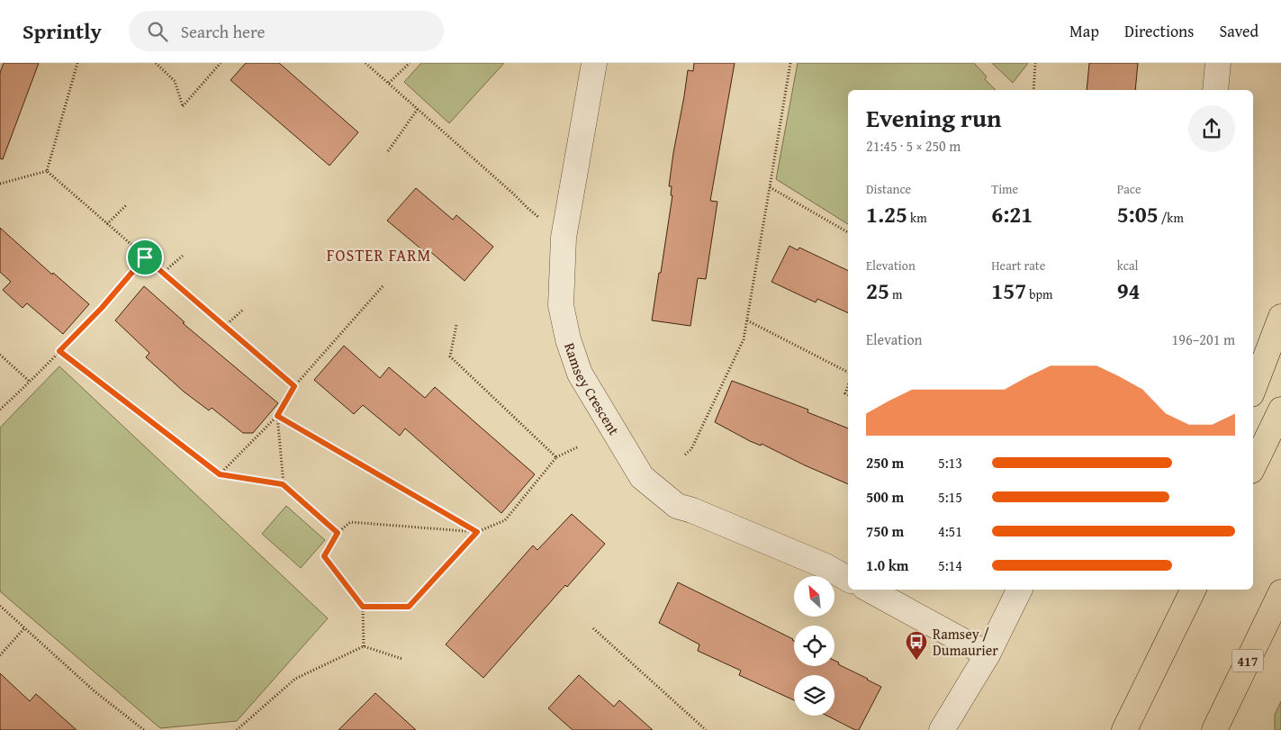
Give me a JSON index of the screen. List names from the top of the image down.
{
  "streets": {
    "highway": ["417"],
    "street": ["Ramsey Crescent"]
  },
  "districts": ["FOSTER FARM"],
  "places": {
    "bus stop": ["Ramsey / Dumaurier"]
  },
  "north": "top left",
  "page": {
    "header": "Sprintly",
    "search": "Search here",
    "nav": ["Map", "Directions", "Saved"],
    "heading": ["Evening run", "21:45 · 5 × 250 m"],
    "stats": [
      ["Distance", "1.25 km"],
      ["Time", "6:21"],
      ["Pace", "5:05 /km"],
      ["Elevation", "25 m"],
      ["Heart rate", "157 bpm"],
      ["kcal", "94"]
    ],
    "chart": ["Elevation", "196–201 m"],
    "list": [
      {
        "name": "250 m",
        "note": "5:13"
      },
      {
        "name": "500 m",
        "note": "5:15"
      },
      {
        "name": "750 m",
        "note": "4:51"
      },
      {
        "name": "1.0 km",
        "note": "5:14"
      }
    ]
  }
}
